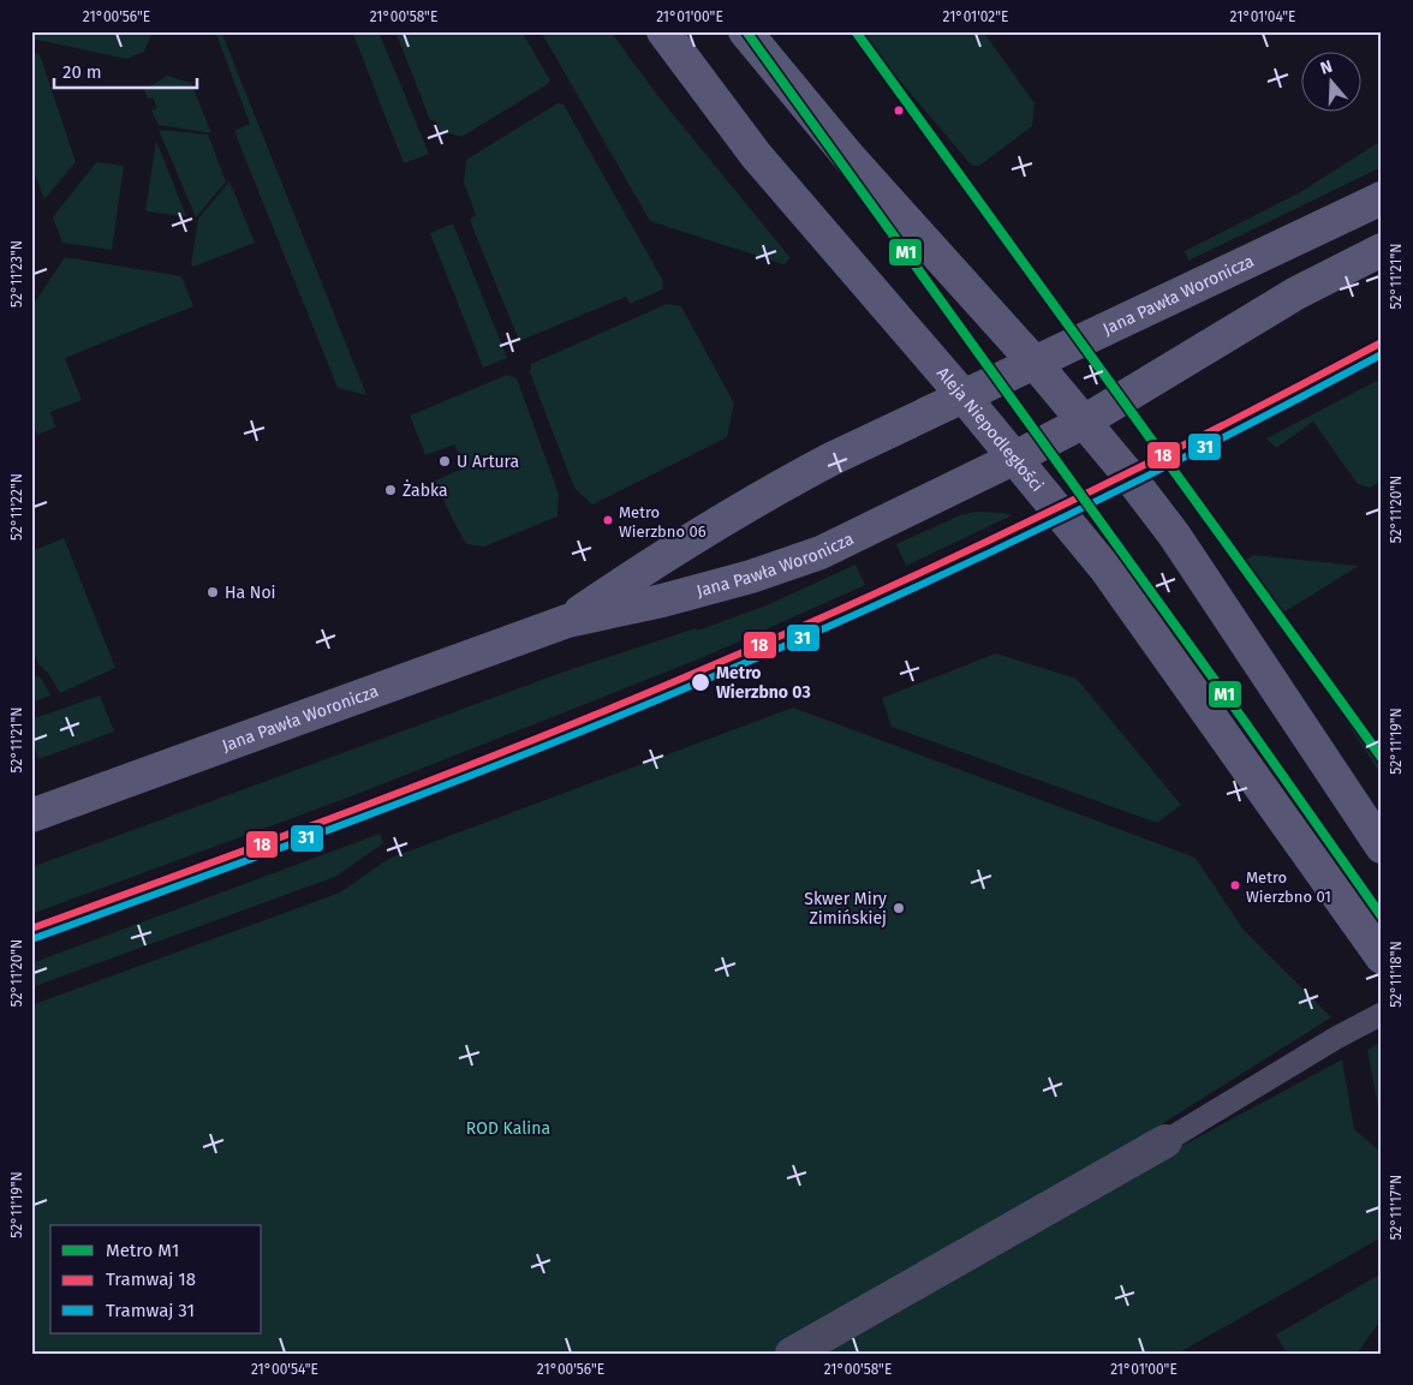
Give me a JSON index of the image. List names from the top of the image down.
{
  "streets": {
    "street": ["Jana Pawła Woronicza", "Aleja Niepodległości"]
  },
  "crossings": [
    ["Jana Pawła Woronicza", "Aleja Niepodległości"]
  ],
  "parks": ["ROD Kalina"],
  "places": [
    "U Artura",
    "Żabka",
    "Metro Wierzbno 06",
    "Ha Noi",
    "Metro Wierzbno 03",
    "Metro Wierzbno 01",
    "Skwer Miry Zimińskiej"
  ],
  "lines": ["metro line M1", "tram line 18", "tram line 31"],
  "legend": ["Metro M1", "Tramwaj 18", "Tramwaj 31"],
  "scale_bar": "20 m",
  "north": "top",
  "coordinates": [
    "21°00'56\"E",
    "21°00'58\"E",
    "21°01'00\"E",
    "21°01'02\"E",
    "21°01'04\"E",
    "52°11'23\"N",
    "52°11'21\"N",
    "52°11'22\"N",
    "52°11'20\"N",
    "52°11'19\"N",
    "52°11'18\"N",
    "52°11'17\"N",
    "21°00'54\"E"
  ]
}
